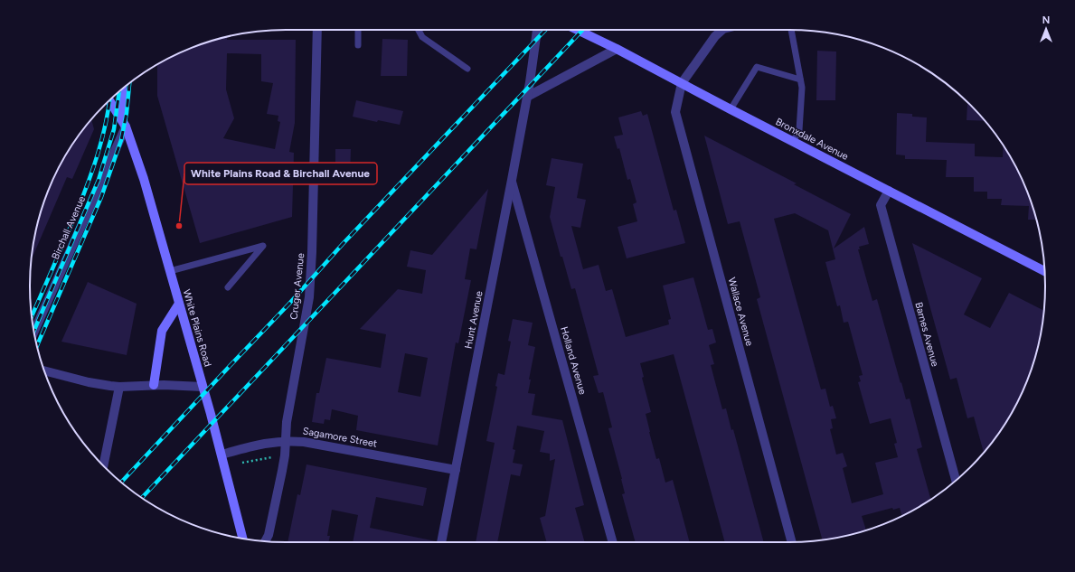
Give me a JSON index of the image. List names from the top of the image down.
{
  "streets": {
    "main road": ["Bronxdale Avenue", "White Plains Road"],
    "street": [
      "Birchall Avenue",
      "Cruger Avenue",
      "Wallace Avenue",
      "Hunt Avenue",
      "Barnes Avenue",
      "Holland Avenue",
      "Sagamore Street"
    ]
  },
  "crossings": [
    ["Bronxdale Avenue", "Wallace Avenue"],
    ["Bronxdale Avenue", "Barnes Avenue"],
    ["Birchall Avenue", "White Plains Road"],
    ["Cruger Avenue", "Sagamore Street"],
    ["Hunt Avenue", "Holland Avenue"],
    ["Hunt Avenue", "Sagamore Street"],
    ["White Plains Road", "Sagamore Street"]
  ],
  "places": ["White Plains Road & Birchall Avenue"],
  "north": "top"
}
